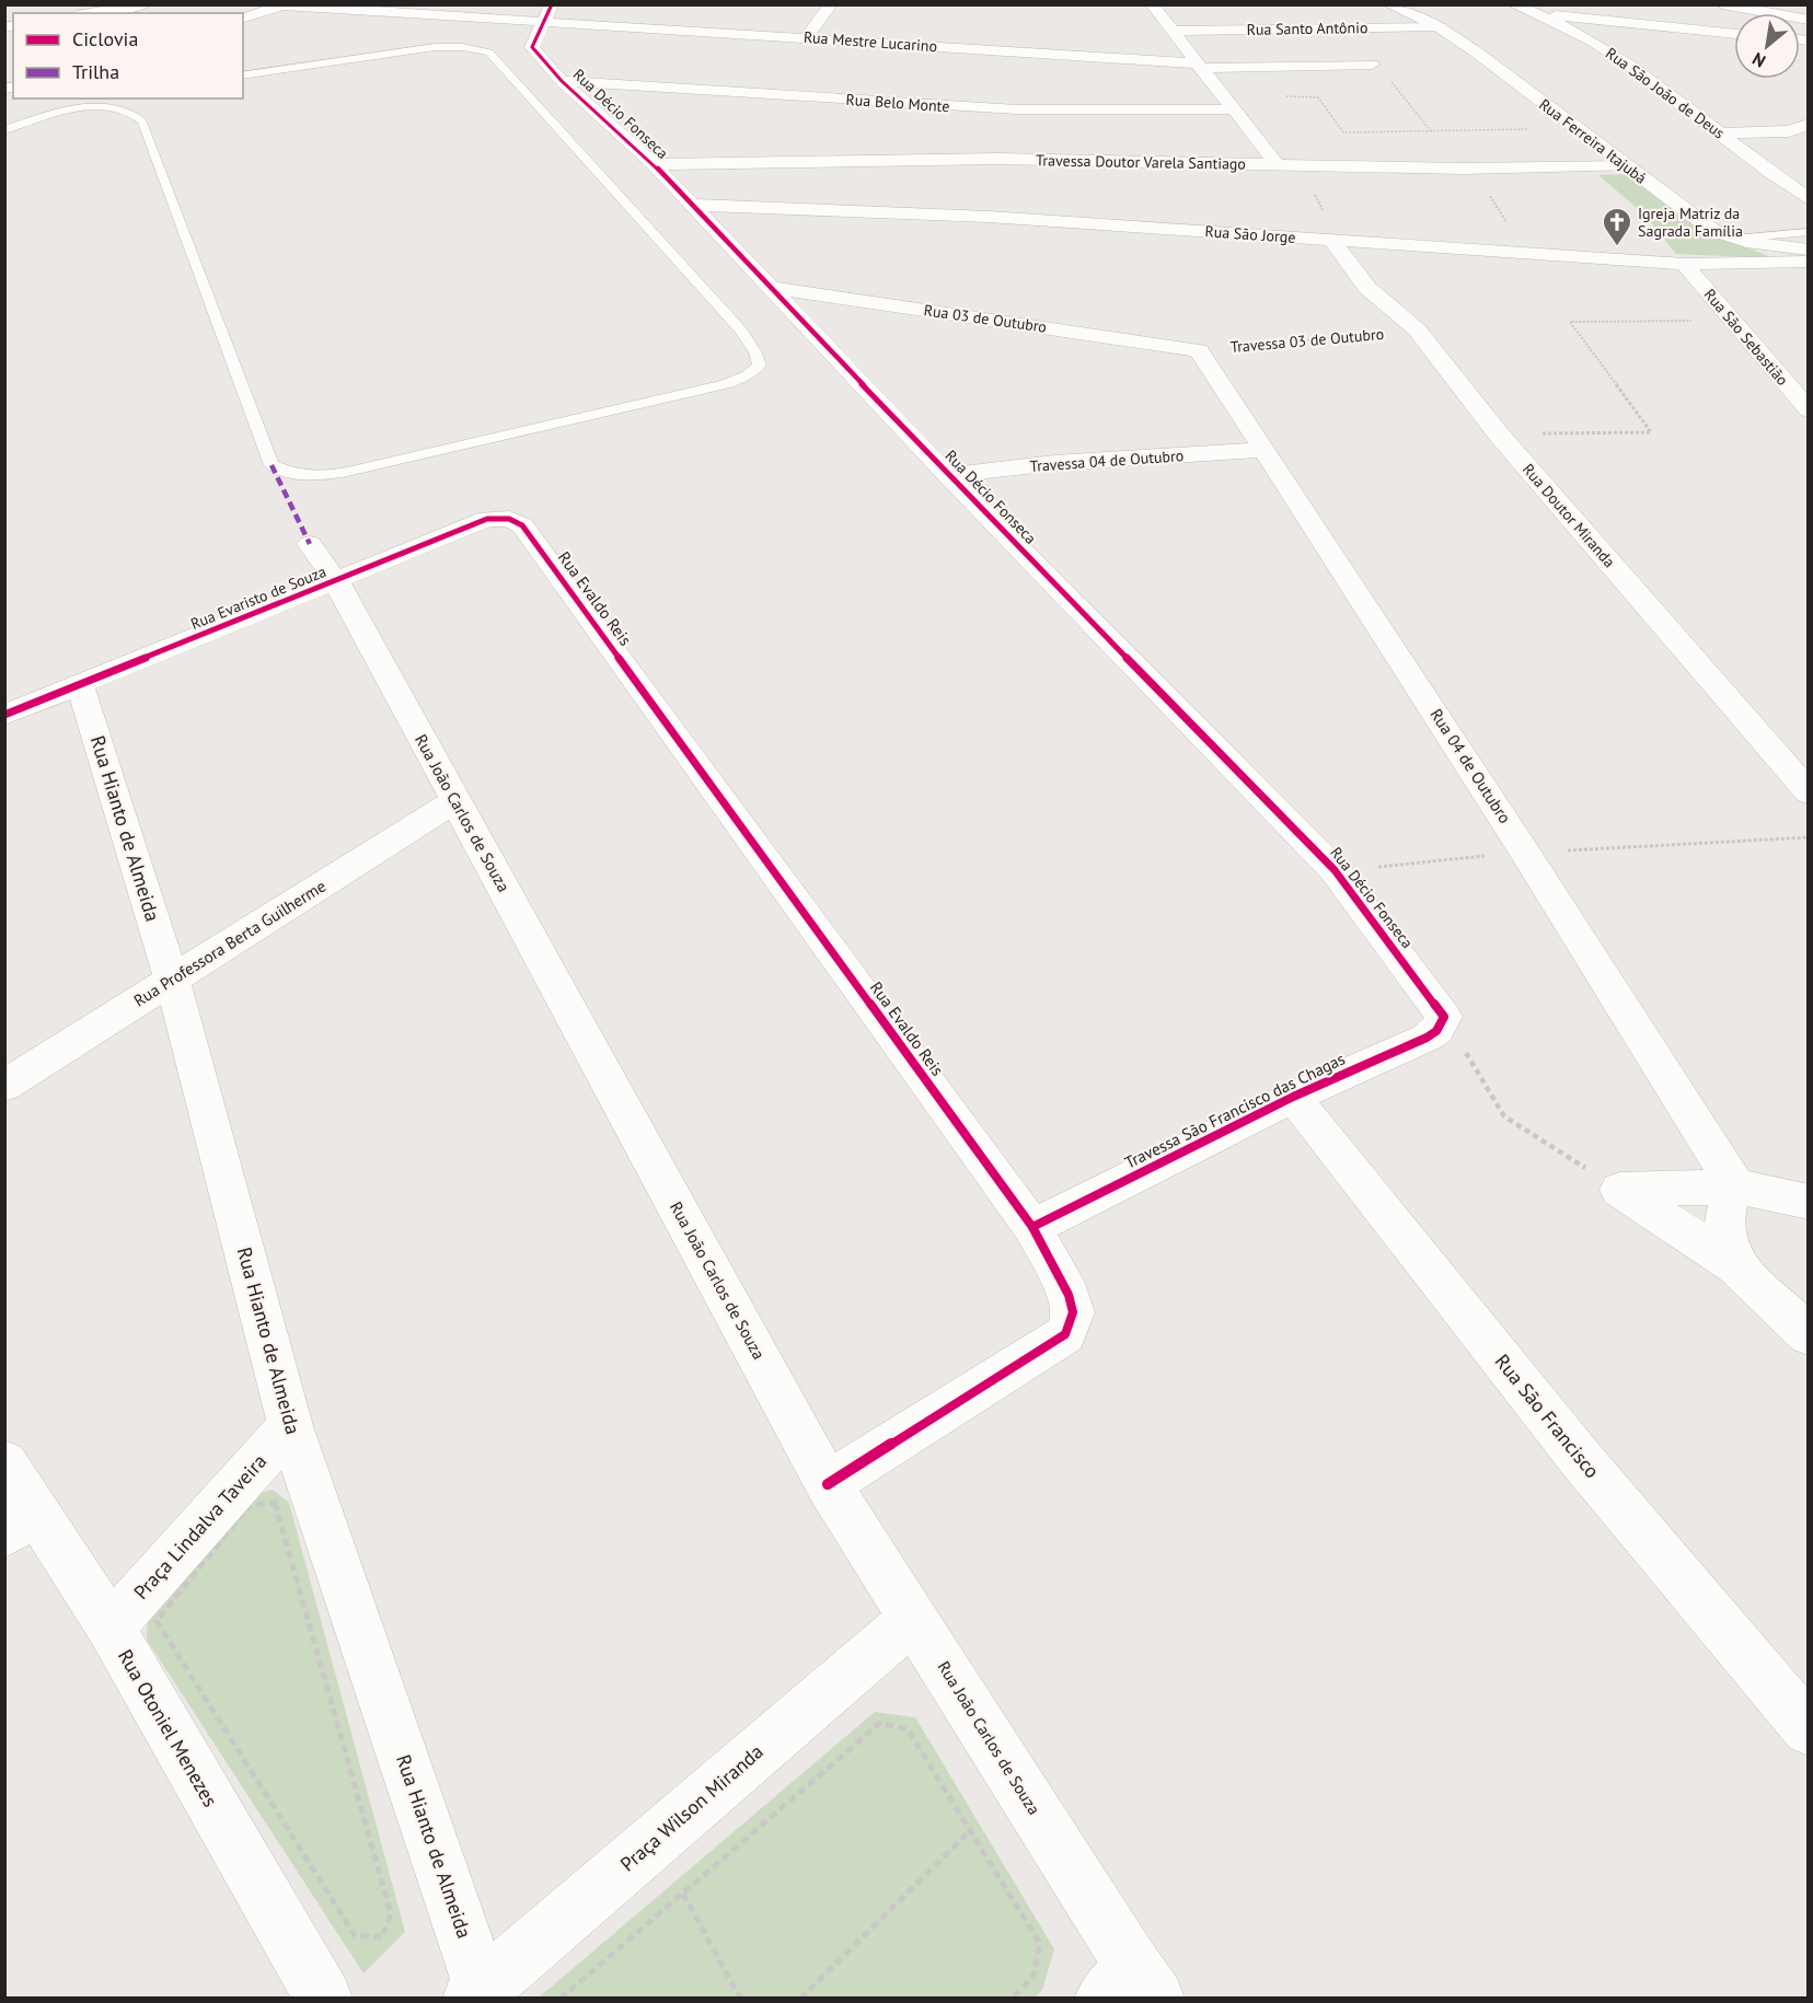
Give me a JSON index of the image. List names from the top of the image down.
{
  "streets": {
    "street": [
      "Rua Santo Antônio",
      "Rua Mestre Lucarino",
      "Rua São João de Deus",
      "Rua Belo Monte",
      "Rua Décio Fonseca",
      "Rua Ferreira Itajubá",
      "Travessa Doutor Varela Santiago",
      "Rua São Jorge",
      "Rua 03 de Outubro",
      "Rua São Sebastião",
      "Travessa 04 de Outubro",
      "Rua Doutor Miranda",
      "Rua Evaristo de Souza",
      "Rua Evaldo Reis",
      "Rua 04 de Outubro",
      "Rua João Carlos de Souza",
      "Rua Hianto de Almeida",
      "Rua Professora Berta Guilherme",
      "Travessa São Francisco das Chagas",
      "Rua São Francisco",
      "Praça Lindalva Taveira",
      "Rua Otoniel Menezes",
      "Praça Wilson Miranda"
    ],
    "path": ["Travessa 03 de Outubro"]
  },
  "crossings": [
    ["Rua Santo Antônio", "Rua Ferreira Itajubá"],
    ["Rua Mestre Lucarino", "Rua Décio Fonseca"],
    ["Rua Belo Monte", "Rua Décio Fonseca"],
    ["Rua Décio Fonseca", "Travessa Doutor Varela Santiago"],
    ["Rua Décio Fonseca", "Rua São Jorge"],
    ["Rua Décio Fonseca", "Rua 03 de Outubro"],
    ["Rua Décio Fonseca", "Travessa 04 de Outubro"],
    ["Rua Décio Fonseca", "Travessa São Francisco das Chagas"],
    ["Rua Ferreira Itajubá", "Travessa Doutor Varela Santiago"],
    ["Rua São Jorge", "Rua São Sebastião"],
    ["Rua São Jorge", "Rua Doutor Miranda"],
    ["Rua 03 de Outubro", "Travessa 03 de Outubro"],
    ["Rua 03 de Outubro", "Rua 04 de Outubro"],
    ["Travessa 03 de Outubro", "Rua Doutor Miranda"],
    ["Travessa 03 de Outubro", "Rua 04 de Outubro"],
    ["Travessa 04 de Outubro", "Rua 04 de Outubro"],
    ["Rua Evaristo de Souza", "Rua Evaldo Reis"],
    ["Rua Evaristo de Souza", "Rua João Carlos de Souza"],
    ["Rua Evaristo de Souza", "Rua Hianto de Almeida"],
    ["Rua Evaldo Reis", "Rua João Carlos de Souza"],
    ["Rua Evaldo Reis", "Travessa São Francisco das Chagas"],
    ["Rua João Carlos de Souza", "Rua Professora Berta Guilherme"],
    ["Rua João Carlos de Souza", "Praça Wilson Miranda"],
    ["Rua Hianto de Almeida", "Rua Professora Berta Guilherme"],
    ["Rua Hianto de Almeida", "Praça Lindalva Taveira"],
    ["Rua Hianto de Almeida", "Praça Wilson Miranda"],
    ["Travessa São Francisco das Chagas", "Rua São Francisco"],
    ["Praça Lindalva Taveira", "Rua Otoniel Menezes"]
  ],
  "places": {
    "church": ["Igreja Matriz da Sagrada Família"]
  },
  "legend": ["Ciclovia", "Trilha"],
  "north": "bottom left"
}
